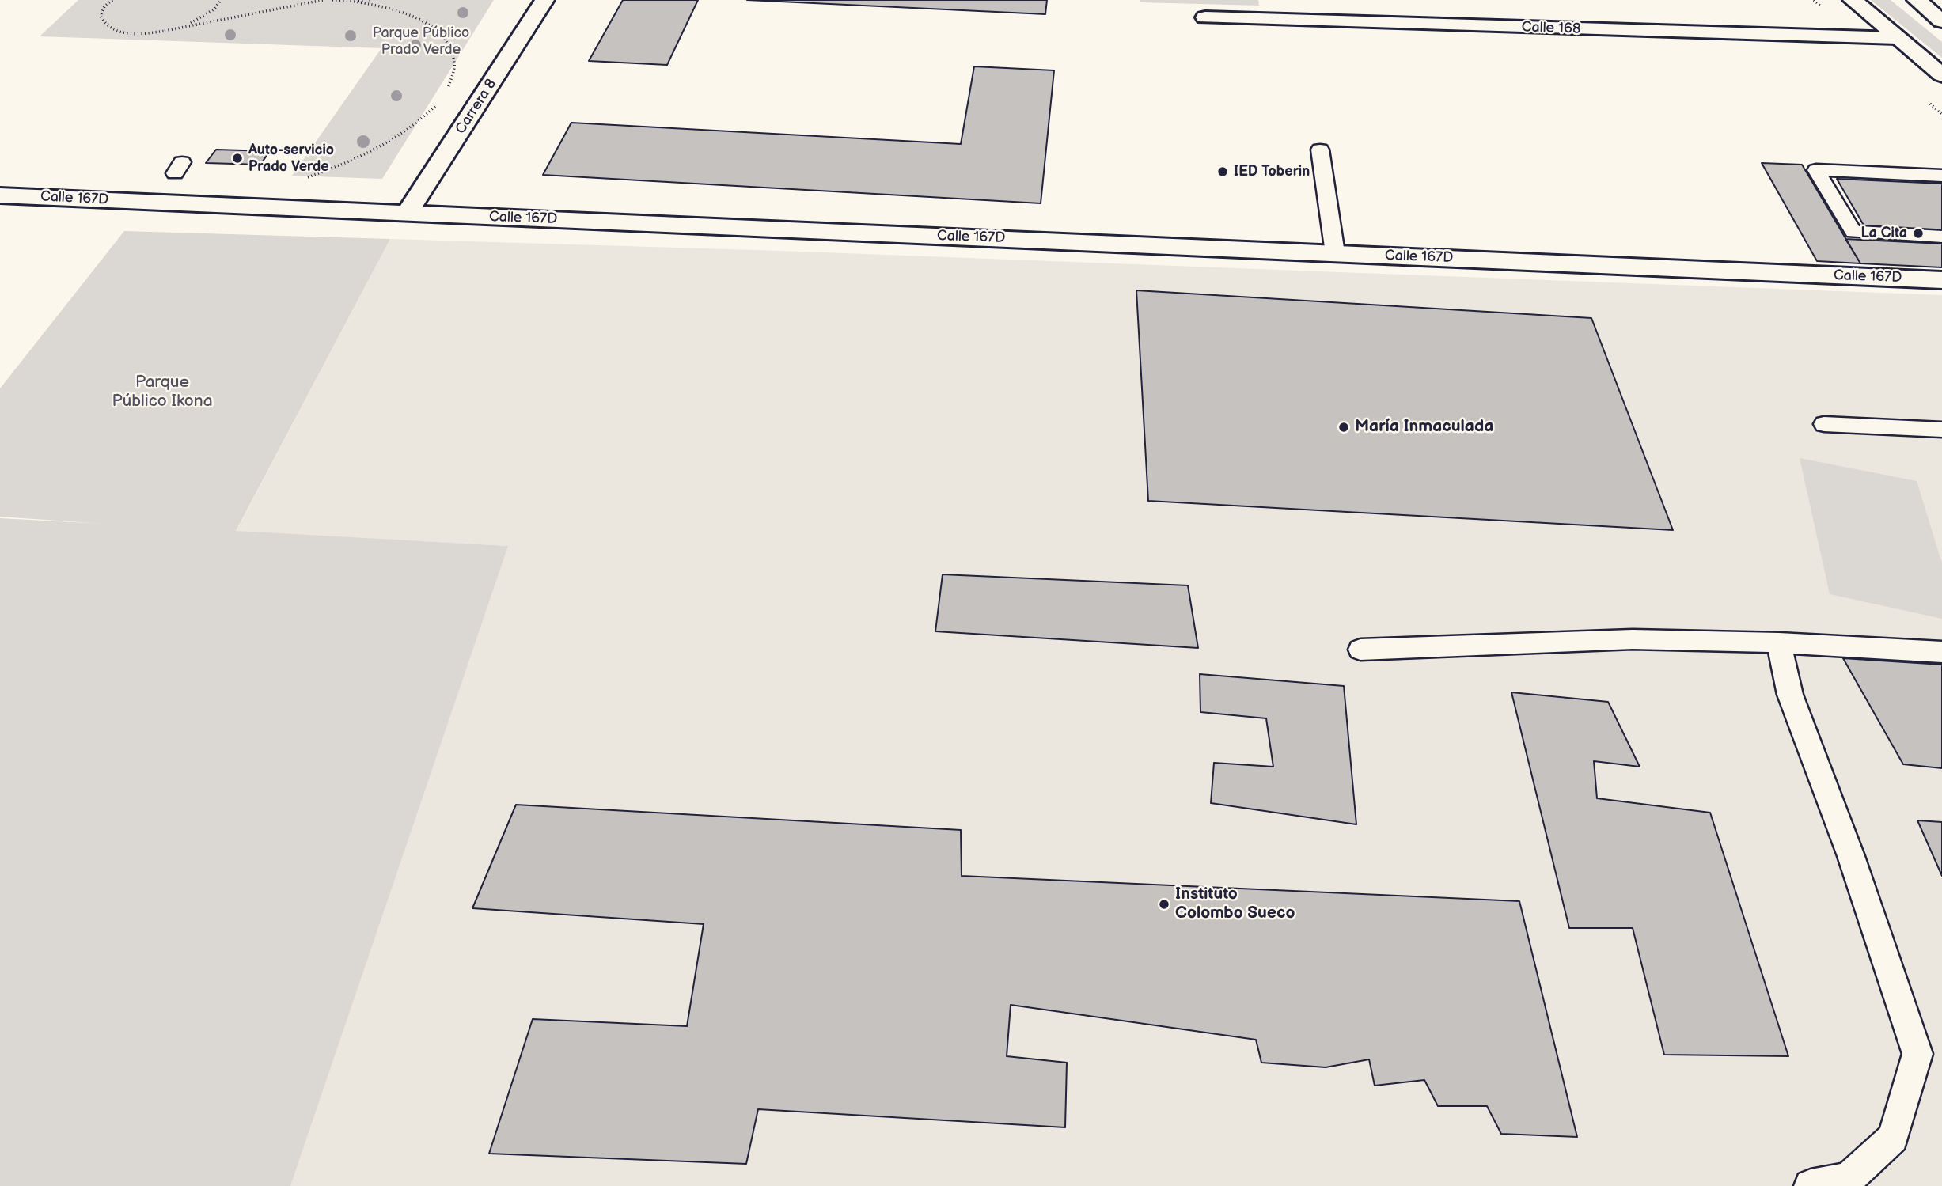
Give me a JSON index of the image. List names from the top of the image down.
{
  "streets": {
    "street": ["Calle 168", "Carrera 8", "Calle 167D"]
  },
  "crossings": [
    ["Carrera 8", "Calle 167D"]
  ],
  "parks": ["Parque Público Prado Verde", "Parque Público Ikona"],
  "places": [
    "Auto-servicio Prado Verde",
    "IED Toberin",
    "La Cita",
    "María Inmaculada",
    "Instituto Colombo Sueco"
  ]
}
